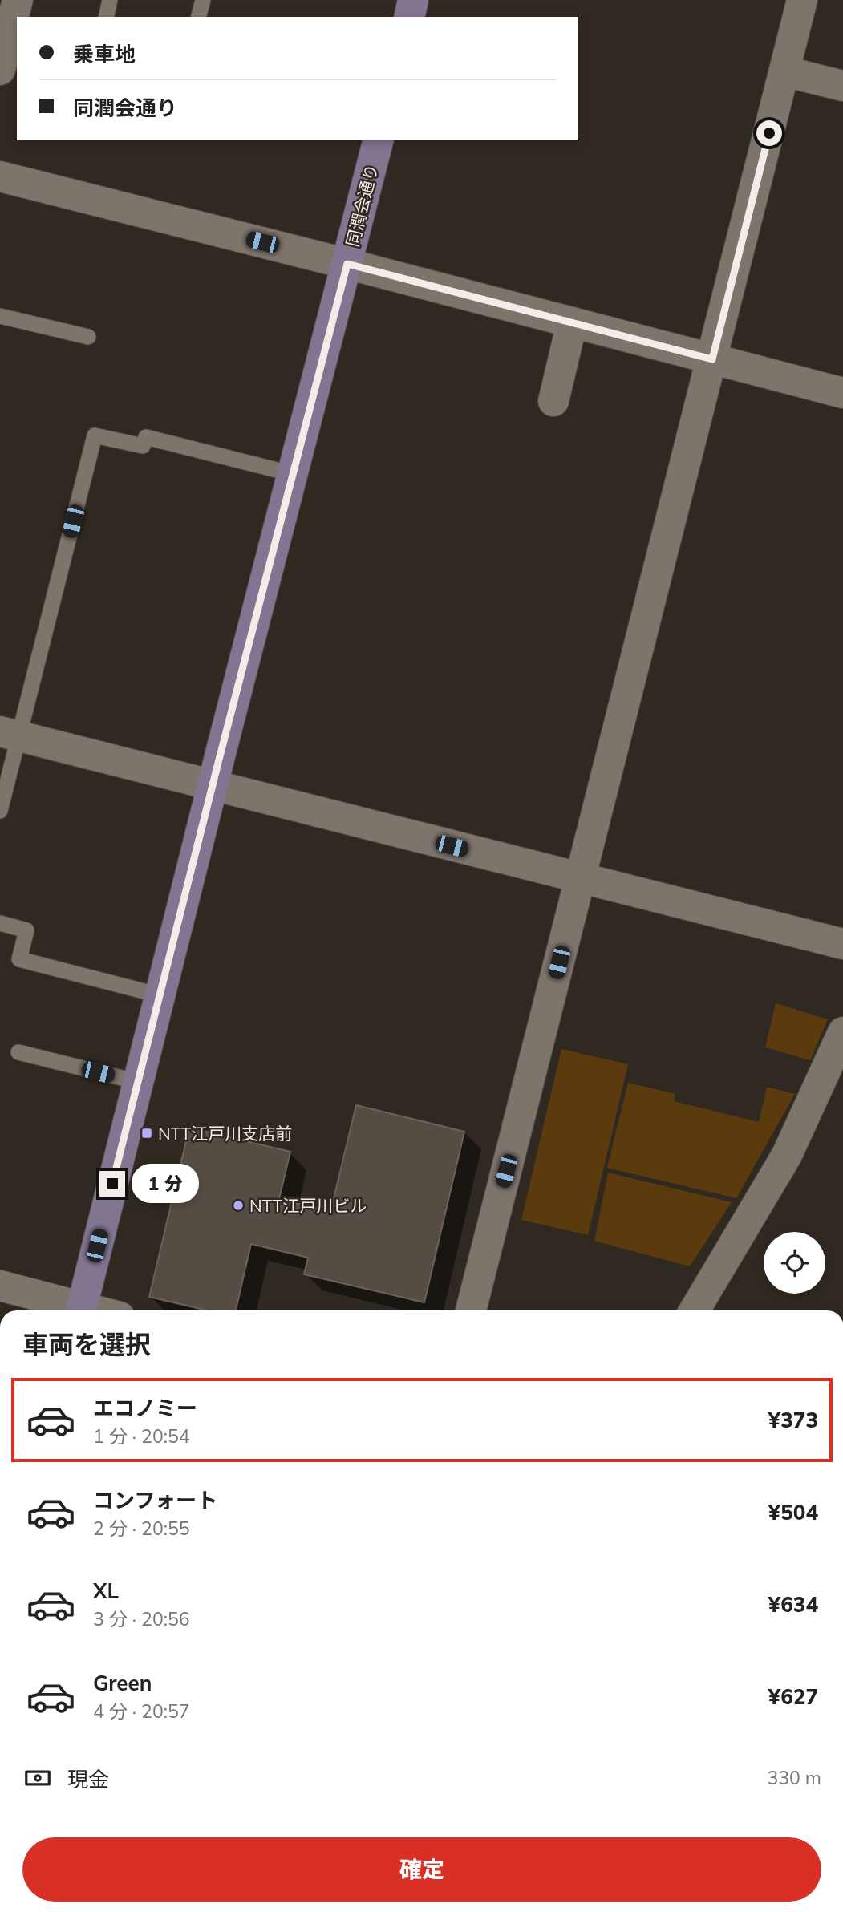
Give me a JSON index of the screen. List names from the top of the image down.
{
  "streets": {
    "street": ["同潤会通り"]
  },
  "places": {
    "transit": ["NTT江戸川支店前"],
    "other": ["NTT江戸川ビル"]
  },
  "page": {
    "banner": ["乗車地", "同潤会通り"],
    "bubble": "1 分",
    "heading": "車両を選択",
    "list": [
      {
        "name": "エコノミー",
        "note": "1 分 · 20:54",
        "value": "¥373"
      },
      {
        "name": "コンフォート",
        "note": "2 分 · 20:55",
        "value": "¥504"
      },
      {
        "name": "XL",
        "note": "3 分 · 20:56",
        "value": "¥634"
      },
      {
        "name": "Green",
        "note": "4 分 · 20:57",
        "value": "¥627"
      }
    ],
    "pay": ["現金", "330 m"],
    "buttons": "確定"
  }
}
